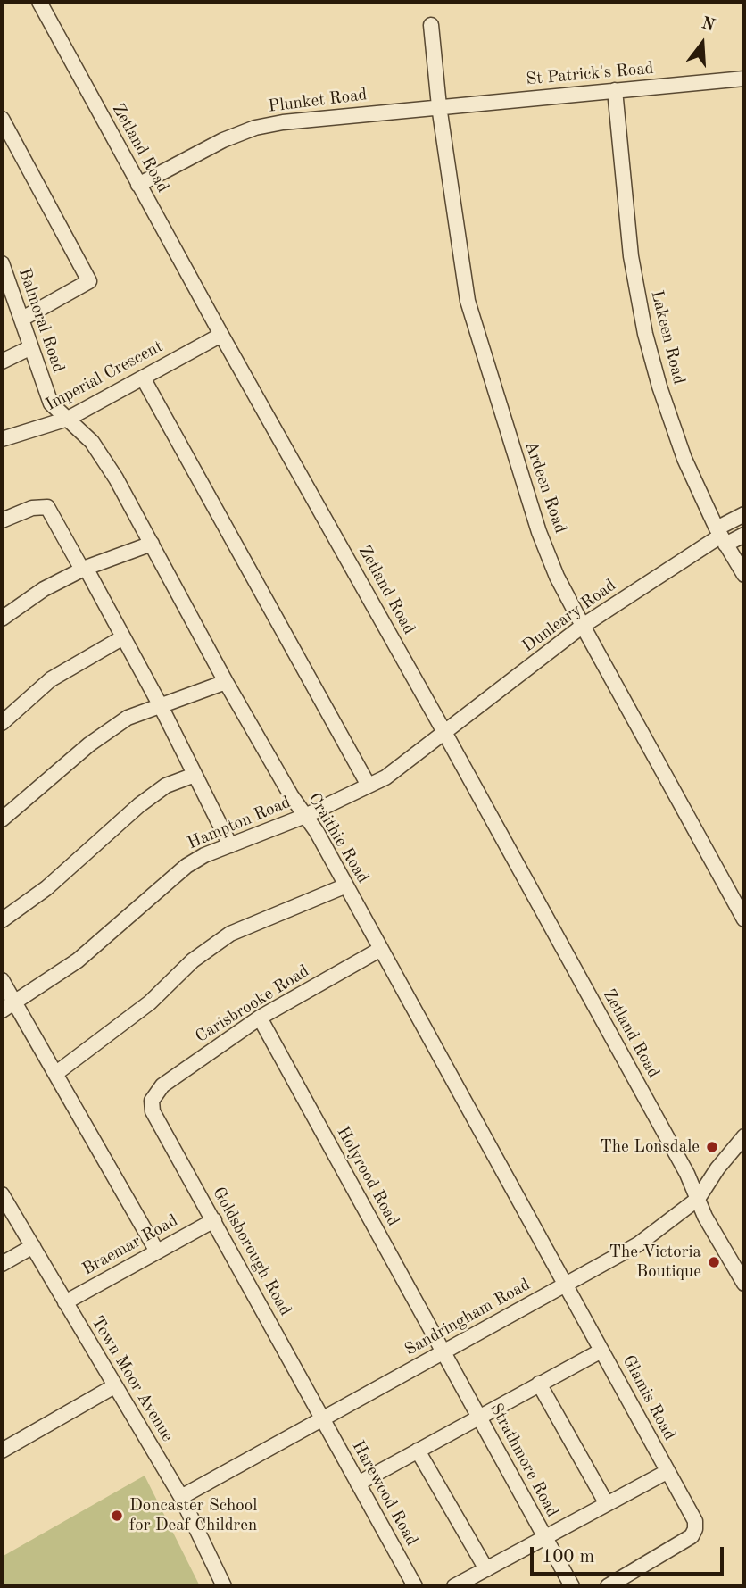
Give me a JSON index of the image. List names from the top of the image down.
{
  "streets": {
    "street": [
      "St Patrick's Road",
      "Plunket Road",
      "Zetland Road",
      "Balmoral Road",
      "Lakeen Road",
      "Imperial Crescent",
      "Ardeen Road",
      "Dunleary Road",
      "Hampton Road",
      "Craithie Road",
      "Carisbrooke Road",
      "Holyrood Road",
      "Braemar Road",
      "Goldsborough Road",
      "Sandringham Road",
      "Town Moor Avenue",
      "Glamis Road",
      "Strathmore Road",
      "Harewood Road"
    ]
  },
  "crossings": [
    ["St Patrick's Road", "Plunket Road"],
    ["St Patrick's Road", "Lakeen Road"],
    ["St Patrick's Road", "Ardeen Road"],
    ["Plunket Road", "Zetland Road"],
    ["Plunket Road", "Ardeen Road"],
    ["Zetland Road", "Imperial Crescent"],
    ["Zetland Road", "Dunleary Road"],
    ["Zetland Road", "Hampton Road"],
    ["Zetland Road", "Sandringham Road"],
    ["Balmoral Road", "Imperial Crescent"],
    ["Balmoral Road", "Craithie Road"],
    ["Lakeen Road", "Dunleary Road"],
    ["Imperial Crescent", "Craithie Road"],
    ["Ardeen Road", "Dunleary Road"],
    ["Dunleary Road", "Hampton Road"],
    ["Hampton Road", "Craithie Road"],
    ["Craithie Road", "Carisbrooke Road"],
    ["Craithie Road", "Sandringham Road"],
    ["Craithie Road", "Glamis Road"],
    ["Carisbrooke Road", "Holyrood Road"],
    ["Carisbrooke Road", "Goldsborough Road"],
    ["Holyrood Road", "Sandringham Road"],
    ["Holyrood Road", "Strathmore Road"],
    ["Braemar Road", "Goldsborough Road"],
    ["Braemar Road", "Town Moor Avenue"],
    ["Goldsborough Road", "Sandringham Road"],
    ["Goldsborough Road", "Harewood Road"],
    ["Sandringham Road", "Town Moor Avenue"],
    ["Sandringham Road", "Glamis Road"],
    ["Sandringham Road", "Strathmore Road"],
    ["Sandringham Road", "Harewood Road"]
  ],
  "places": ["The Lonsdale", "The Victoria Boutique", "Doncaster School for Deaf Children"],
  "scale_bar": "100 m",
  "north": "top"
}
